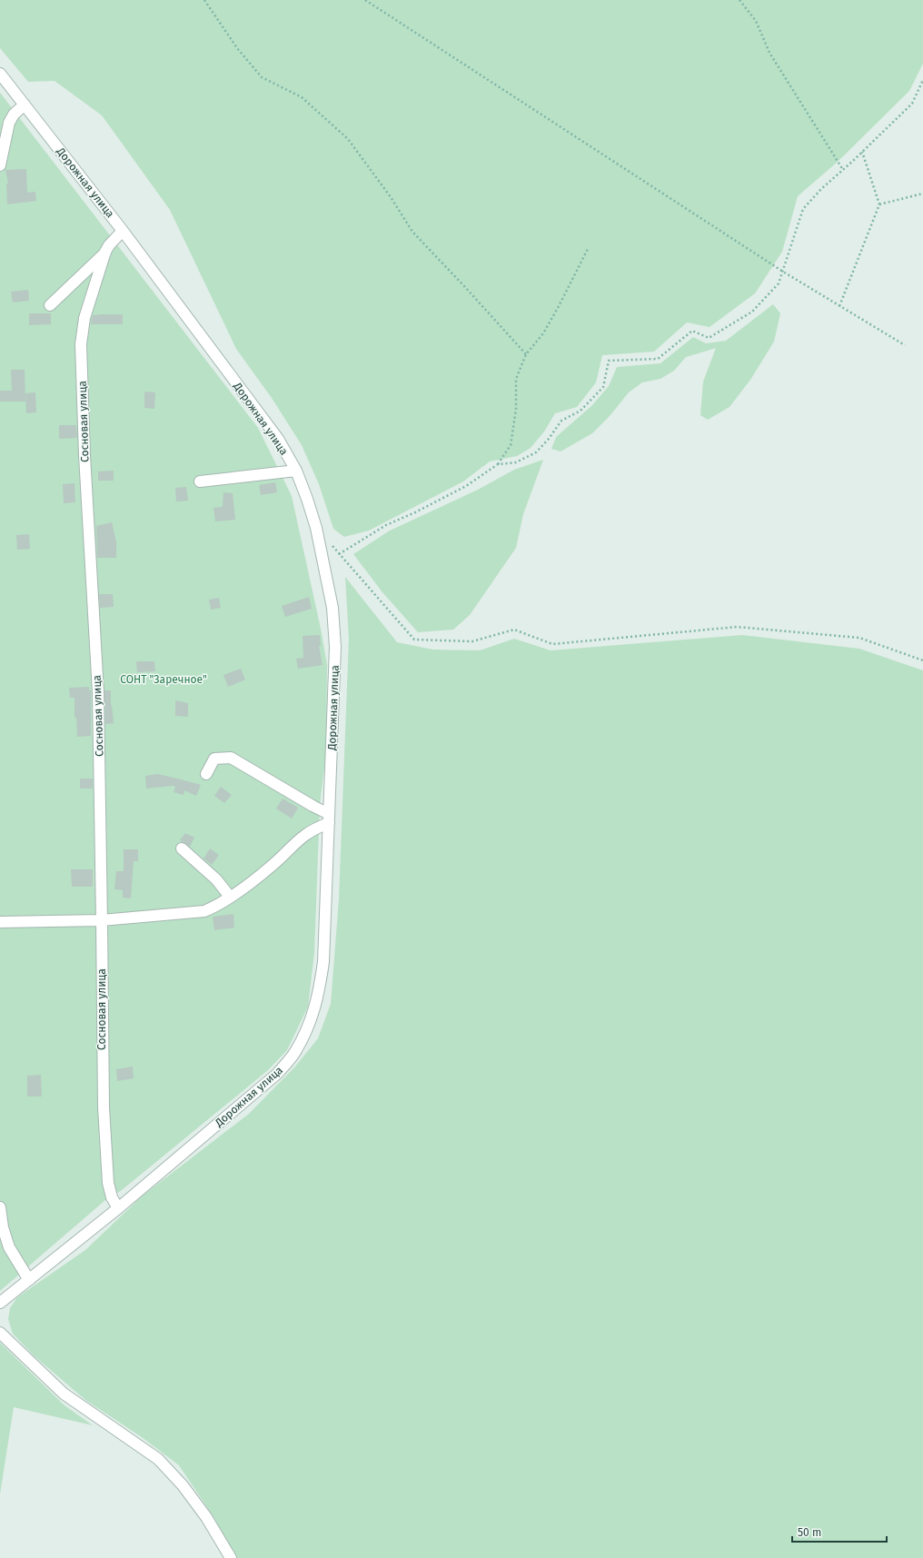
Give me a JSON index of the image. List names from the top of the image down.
{
  "streets": {
    "street": ["Дорожная улица", "Сосновая улица"]
  },
  "crossings": [
    ["Дорожная улица", "Сосновая улица"]
  ],
  "parks": ["СОНТ \"Заречное\""],
  "scale_bar": "50 m"
}
